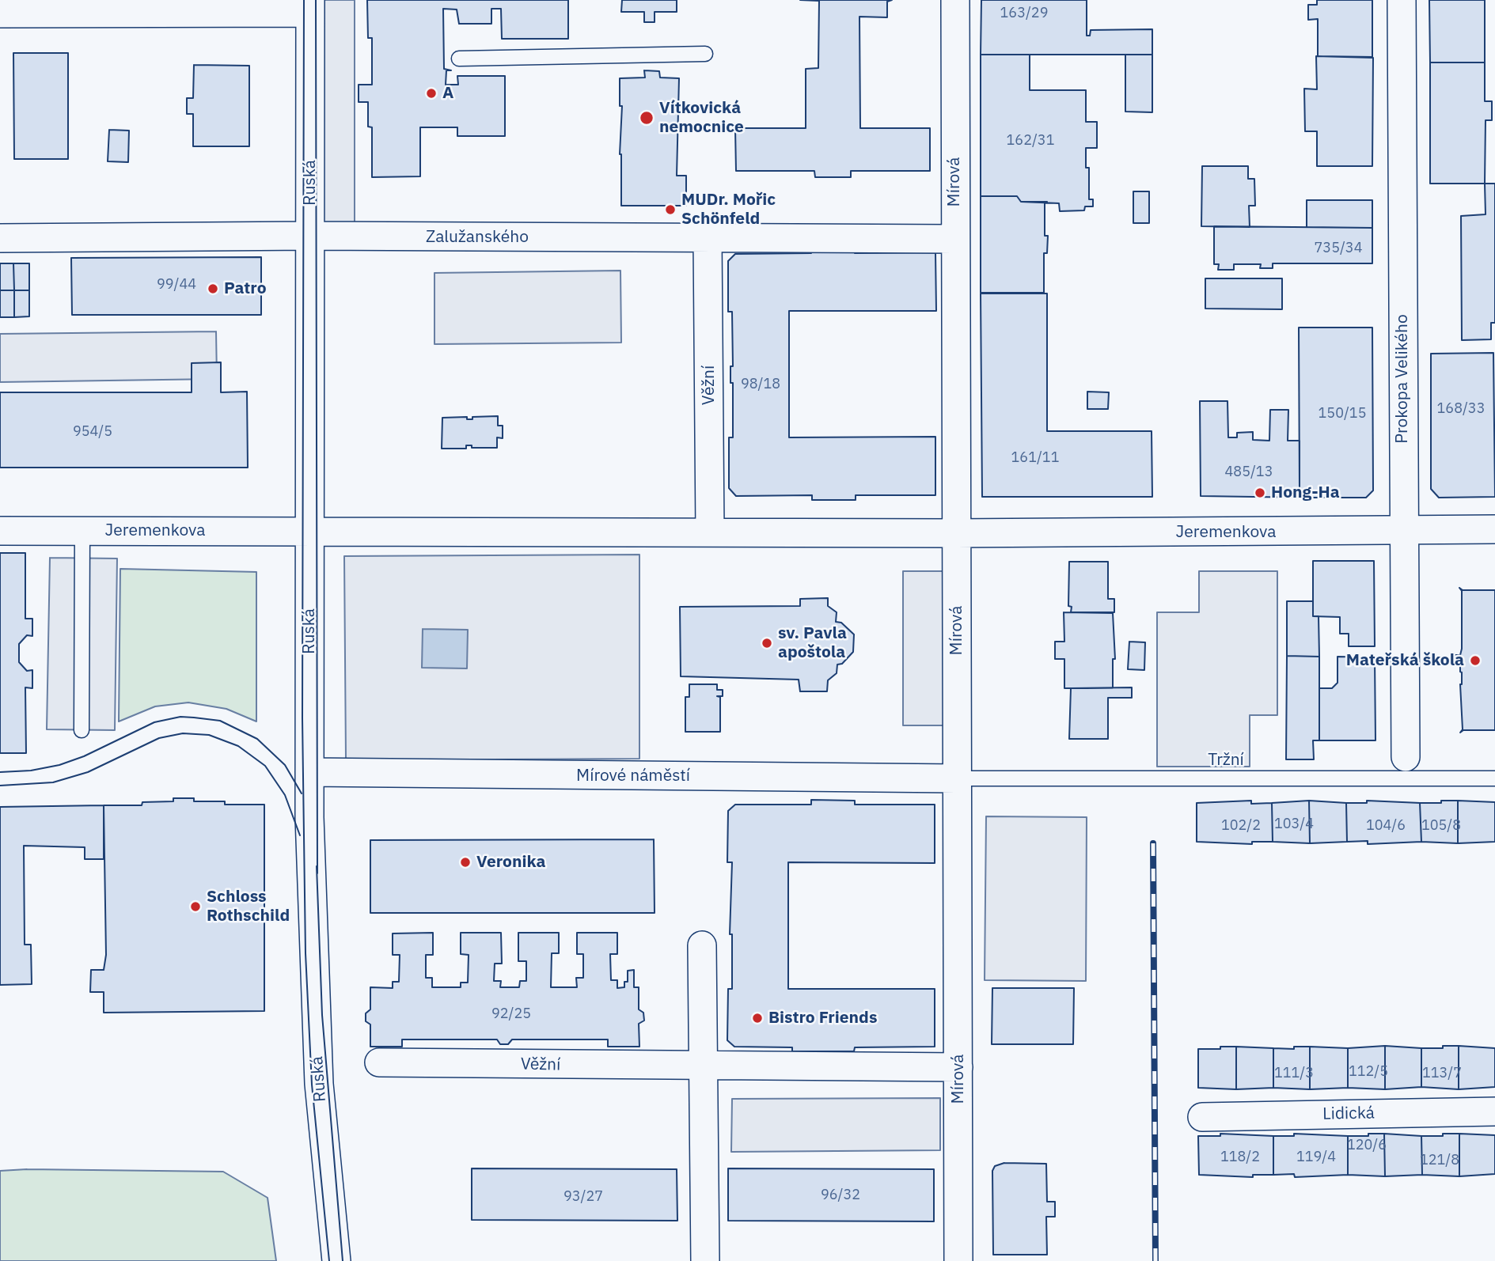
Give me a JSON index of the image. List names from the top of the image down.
{
  "streets": {
    "street": [
      "Mírová",
      "Ruská",
      "Zalužanského",
      "Prokopa Velikého",
      "Věžní",
      "Jeremenkova",
      "Mírové náměstí",
      "Lidická"
    ],
    "lane": ["Tržní"]
  },
  "crossings": [
    ["Mírová", "Zalužanského"],
    ["Mírová", "Věžní"],
    ["Mírová", "Jeremenkova"],
    ["Mírová", "Tržní"],
    ["Mírová", "Mírové náměstí"],
    ["Ruská", "Zalužanského"],
    ["Ruská", "Jeremenkova"],
    ["Ruská", "Mírové náměstí"],
    ["Zalužanského", "Věžní"],
    ["Prokopa Velikého", "Jeremenkova"],
    ["Tržní", "Mírové náměstí"]
  ],
  "places": [
    "A",
    "Vítkovická nemocnice",
    "MUDr. Mořic Schönfeld",
    "Patro",
    "Hong-Ha",
    "sv. Pavla apoštola",
    "Mateřská škola",
    "Veronika",
    "Schloss Rothschild",
    "Bistro Friends"
  ],
  "house_numbers": [
    "163/29",
    "162/31",
    "735/34",
    "99/44",
    "98/18",
    "168/33",
    "150/15",
    "954/5",
    "161/11",
    "485/13",
    "103/4",
    "102/2",
    "104/6",
    "105/8",
    "92/25",
    "112/5",
    "111/3",
    "113/7",
    "120/6",
    "118/2",
    "119/4",
    "121/8",
    "96/32",
    "93/27"
  ]
}
